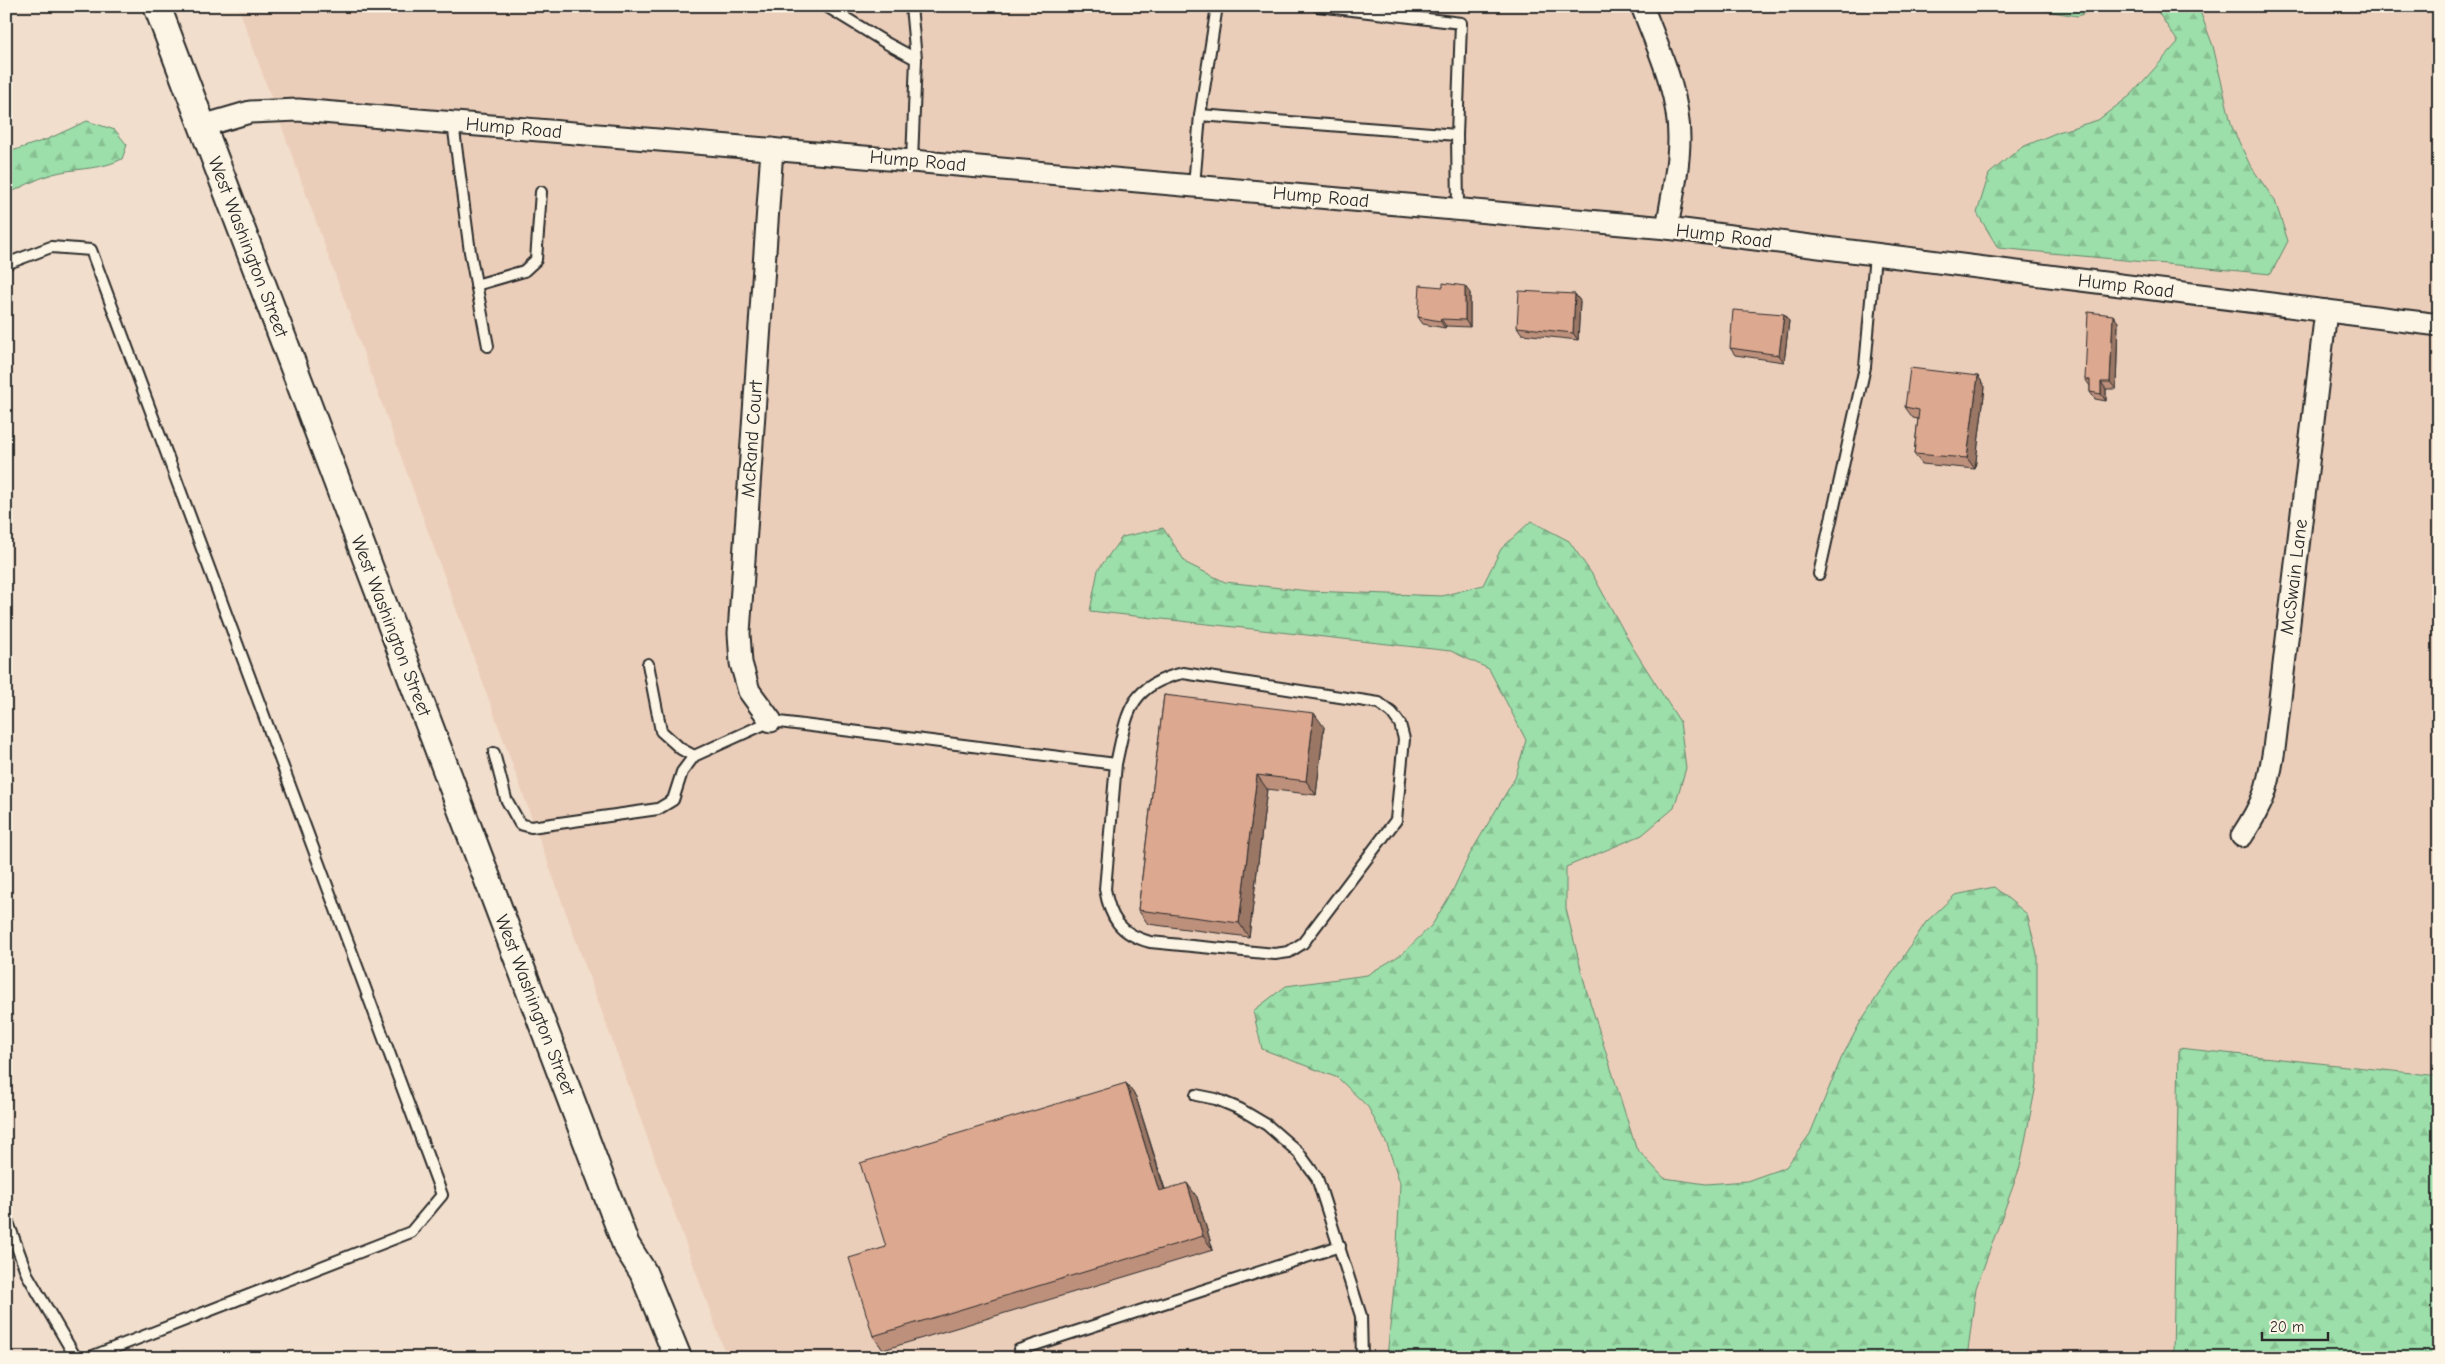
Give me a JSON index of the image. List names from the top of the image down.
{
  "streets": {
    "street": [
      "Hump Road",
      "West Washington Street",
      "McRand Court",
      "McSwain Lane"
    ]
  },
  "crossings": [
    ["Hump Road", "West Washington Street"],
    ["Hump Road", "McRand Court"],
    ["Hump Road", "McSwain Lane"]
  ],
  "scale_bar": "20 m"
}
